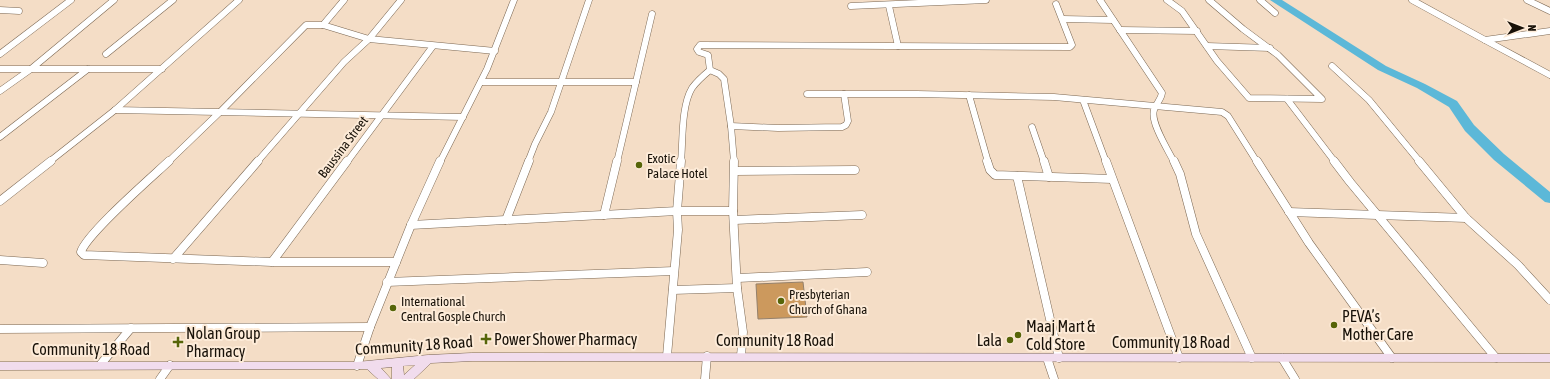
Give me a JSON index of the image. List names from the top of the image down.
{
  "streets": {
    "main road": ["Community 18 Road"],
    "street": ["Baussina Street"]
  },
  "places": {
    "other": [
      "Exotic Palace Hotel",
      "Presbyterian Church of Ghana",
      "International Central Gosple Church",
      "PEVA’s Mother Care",
      "Maaj Mart & Cold Store",
      "Lala"
    ],
    "health": ["Power Shower Pharmacy", "Nolan Group Pharmacy"]
  },
  "north": "right"
}
